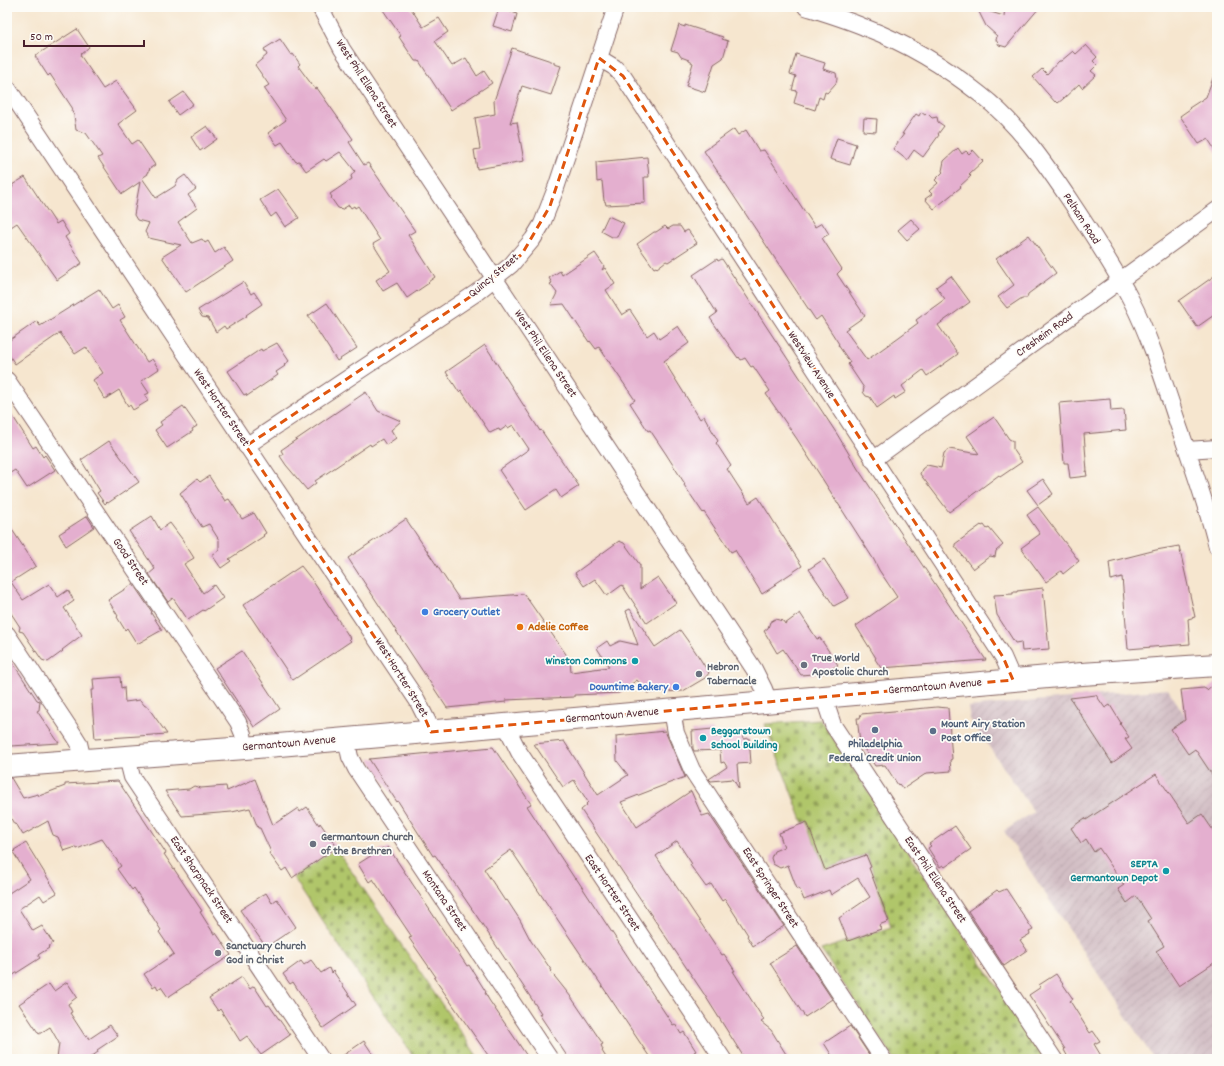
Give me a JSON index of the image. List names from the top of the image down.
{
  "streets": {
    "main road": ["Germantown Avenue"],
    "street": [
      "West Phil Ellena Street",
      "Pelham Road",
      "Quincy Street",
      "Cresheim Road",
      "Westview Avenue",
      "West Hortter Street",
      "Good Street",
      "East Sharpnack Street",
      "East Phil Ellena Street",
      "East Springer Street",
      "East Hortter Street",
      "Montana Street"
    ]
  },
  "crossings": [
    ["West Phil Ellena Street", "Quincy Street"],
    ["West Phil Ellena Street", "Germantown Avenue"],
    ["Pelham Road", "Cresheim Road"],
    ["Quincy Street", "Westview Avenue"],
    ["Quincy Street", "West Hortter Street"],
    ["Cresheim Road", "Westview Avenue"],
    ["Westview Avenue", "Germantown Avenue"],
    ["West Hortter Street", "Germantown Avenue"],
    ["Good Street", "Germantown Avenue"],
    ["Germantown Avenue", "East Sharpnack Street"],
    ["Germantown Avenue", "East Phil Ellena Street"],
    ["Germantown Avenue", "East Springer Street"],
    ["Germantown Avenue", "East Hortter Street"],
    ["Germantown Avenue", "Montana Street"]
  ],
  "places": [
    "Grocery Outlet",
    "Adelie Coffee",
    "Winston Commons",
    "True World Apostolic Church",
    "Hebron Tabernacle",
    "Downtime Bakery",
    "Philadelphia Federal Credit Union",
    "Mount Airy Station Post Office",
    "Beggarstown School Building",
    "Germantown Church of the Brethren",
    "SEPTA Germantown Depot",
    "Sanctuary Church God in Christ"
  ],
  "scale_bar": "50 m"
}
